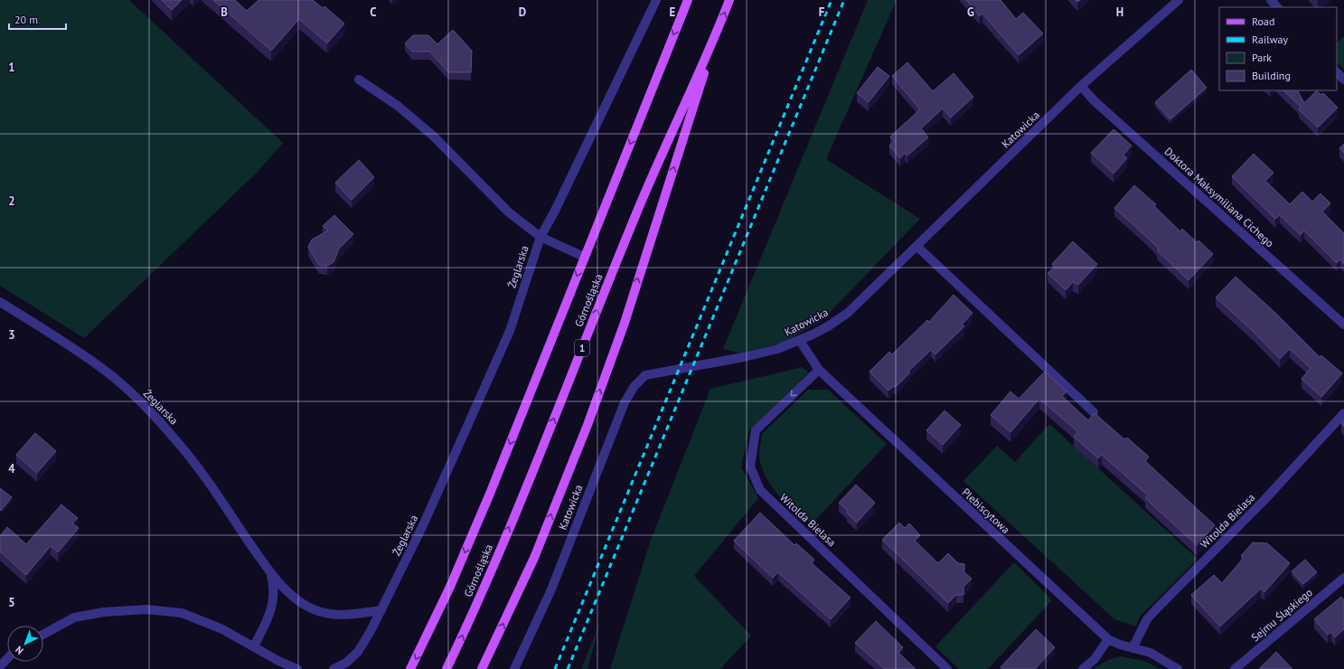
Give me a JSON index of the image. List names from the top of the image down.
{
  "streets": {
    "main road": ["Górnośląska", "1"],
    "street": [
      "Katowicka",
      "Doktora Maksymiliana Cichego",
      "Żeglarska",
      "Plebiscytowa",
      "Witolda Bielasa",
      "Sejmu Śląskiego"
    ]
  },
  "crossings": [
    ["Katowicka", "Doktora Maksymiliana Cichego"],
    ["Katowicka", "Plebiscytowa"],
    ["Plebiscytowa", "Witolda Bielasa"]
  ],
  "legend": [
    "Road",
    "Railway",
    "Park",
    "Building"
  ],
  "scale_bar": "20 m",
  "north": "bottom left",
  "grid": {
    "columns": [
      "B",
      "C",
      "D",
      "E",
      "F",
      "G",
      "H"
    ],
    "rows": [
      "1",
      "2",
      "3",
      "4",
      "5"
    ]
  }
}
